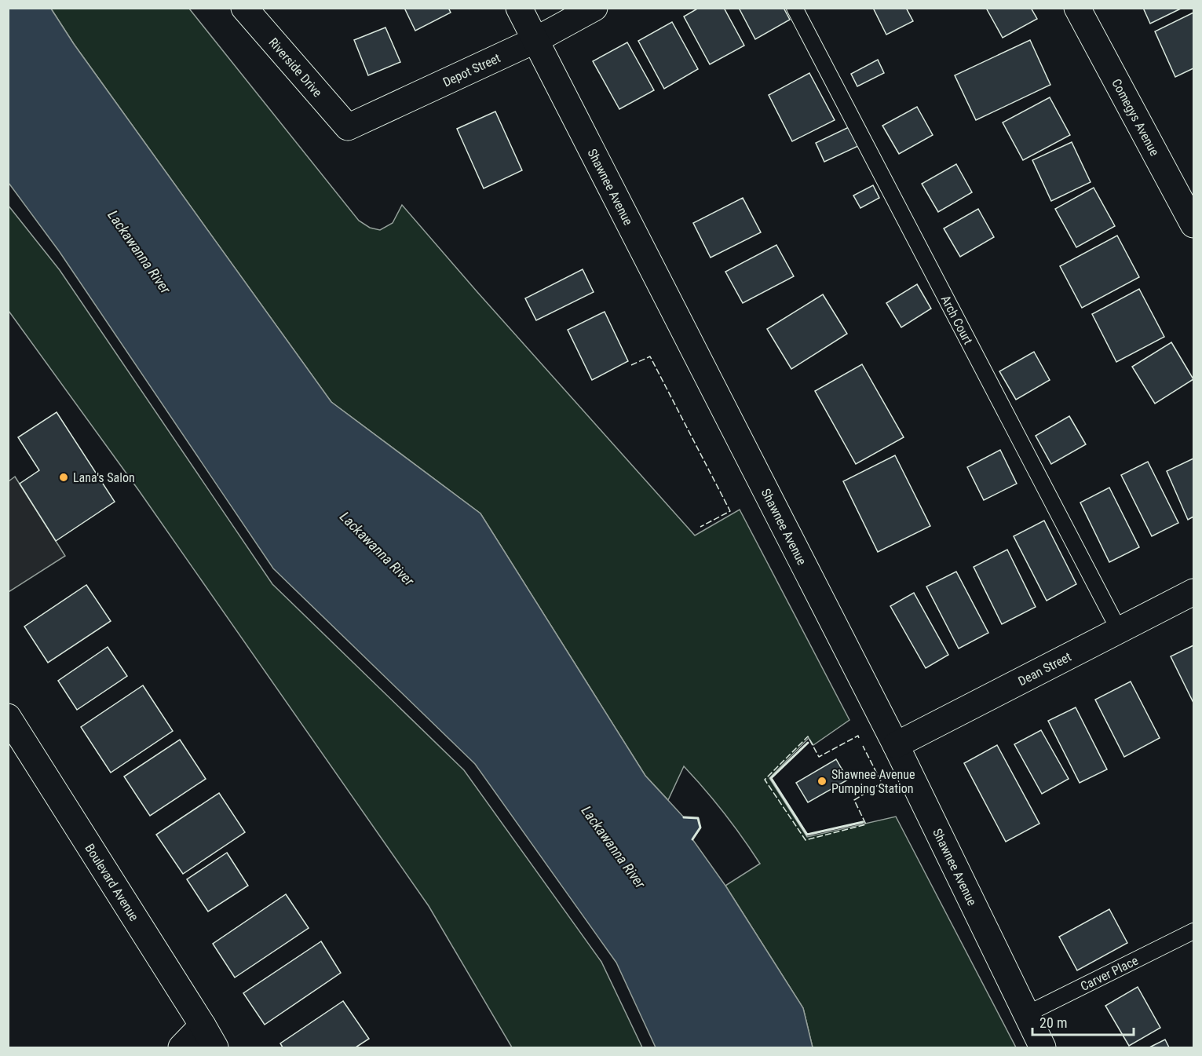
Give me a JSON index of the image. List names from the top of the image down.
{
  "streets": {
    "street": [
      "Riverside Drive",
      "Depot Street",
      "Comegys Avenue",
      "Shawnee Avenue",
      "Dean Street",
      "Boulevard Avenue"
    ],
    "lane": ["Arch Court", "Carver Place"]
  },
  "crossings": [
    ["Riverside Drive", "Depot Street"],
    ["Depot Street", "Shawnee Avenue"],
    ["Shawnee Avenue", "Dean Street"],
    ["Shawnee Avenue", "Carver Place"],
    ["Arch Court", "Dean Street"]
  ],
  "water": ["Lackawanna River"],
  "places": ["Lana's Salon", "Shawnee Avenue Pumping Station"],
  "scale_bar": "20 m"
}
